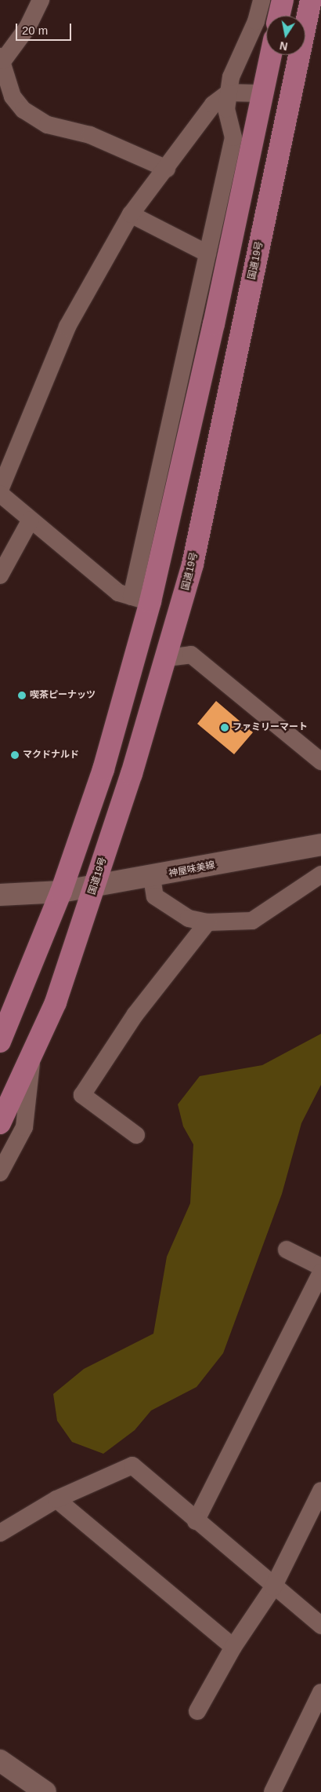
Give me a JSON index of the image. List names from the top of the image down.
{
  "streets": {
    "highway": ["国道19号"],
    "main road": ["神屋味美線"]
  },
  "crossings": [
    ["国道19号", "神屋味美線"]
  ],
  "places": ["喫茶ピーナッツ", "ファミリーマート", "マクドナルド"],
  "scale_bar": "20 m",
  "north": "bottom"
}
